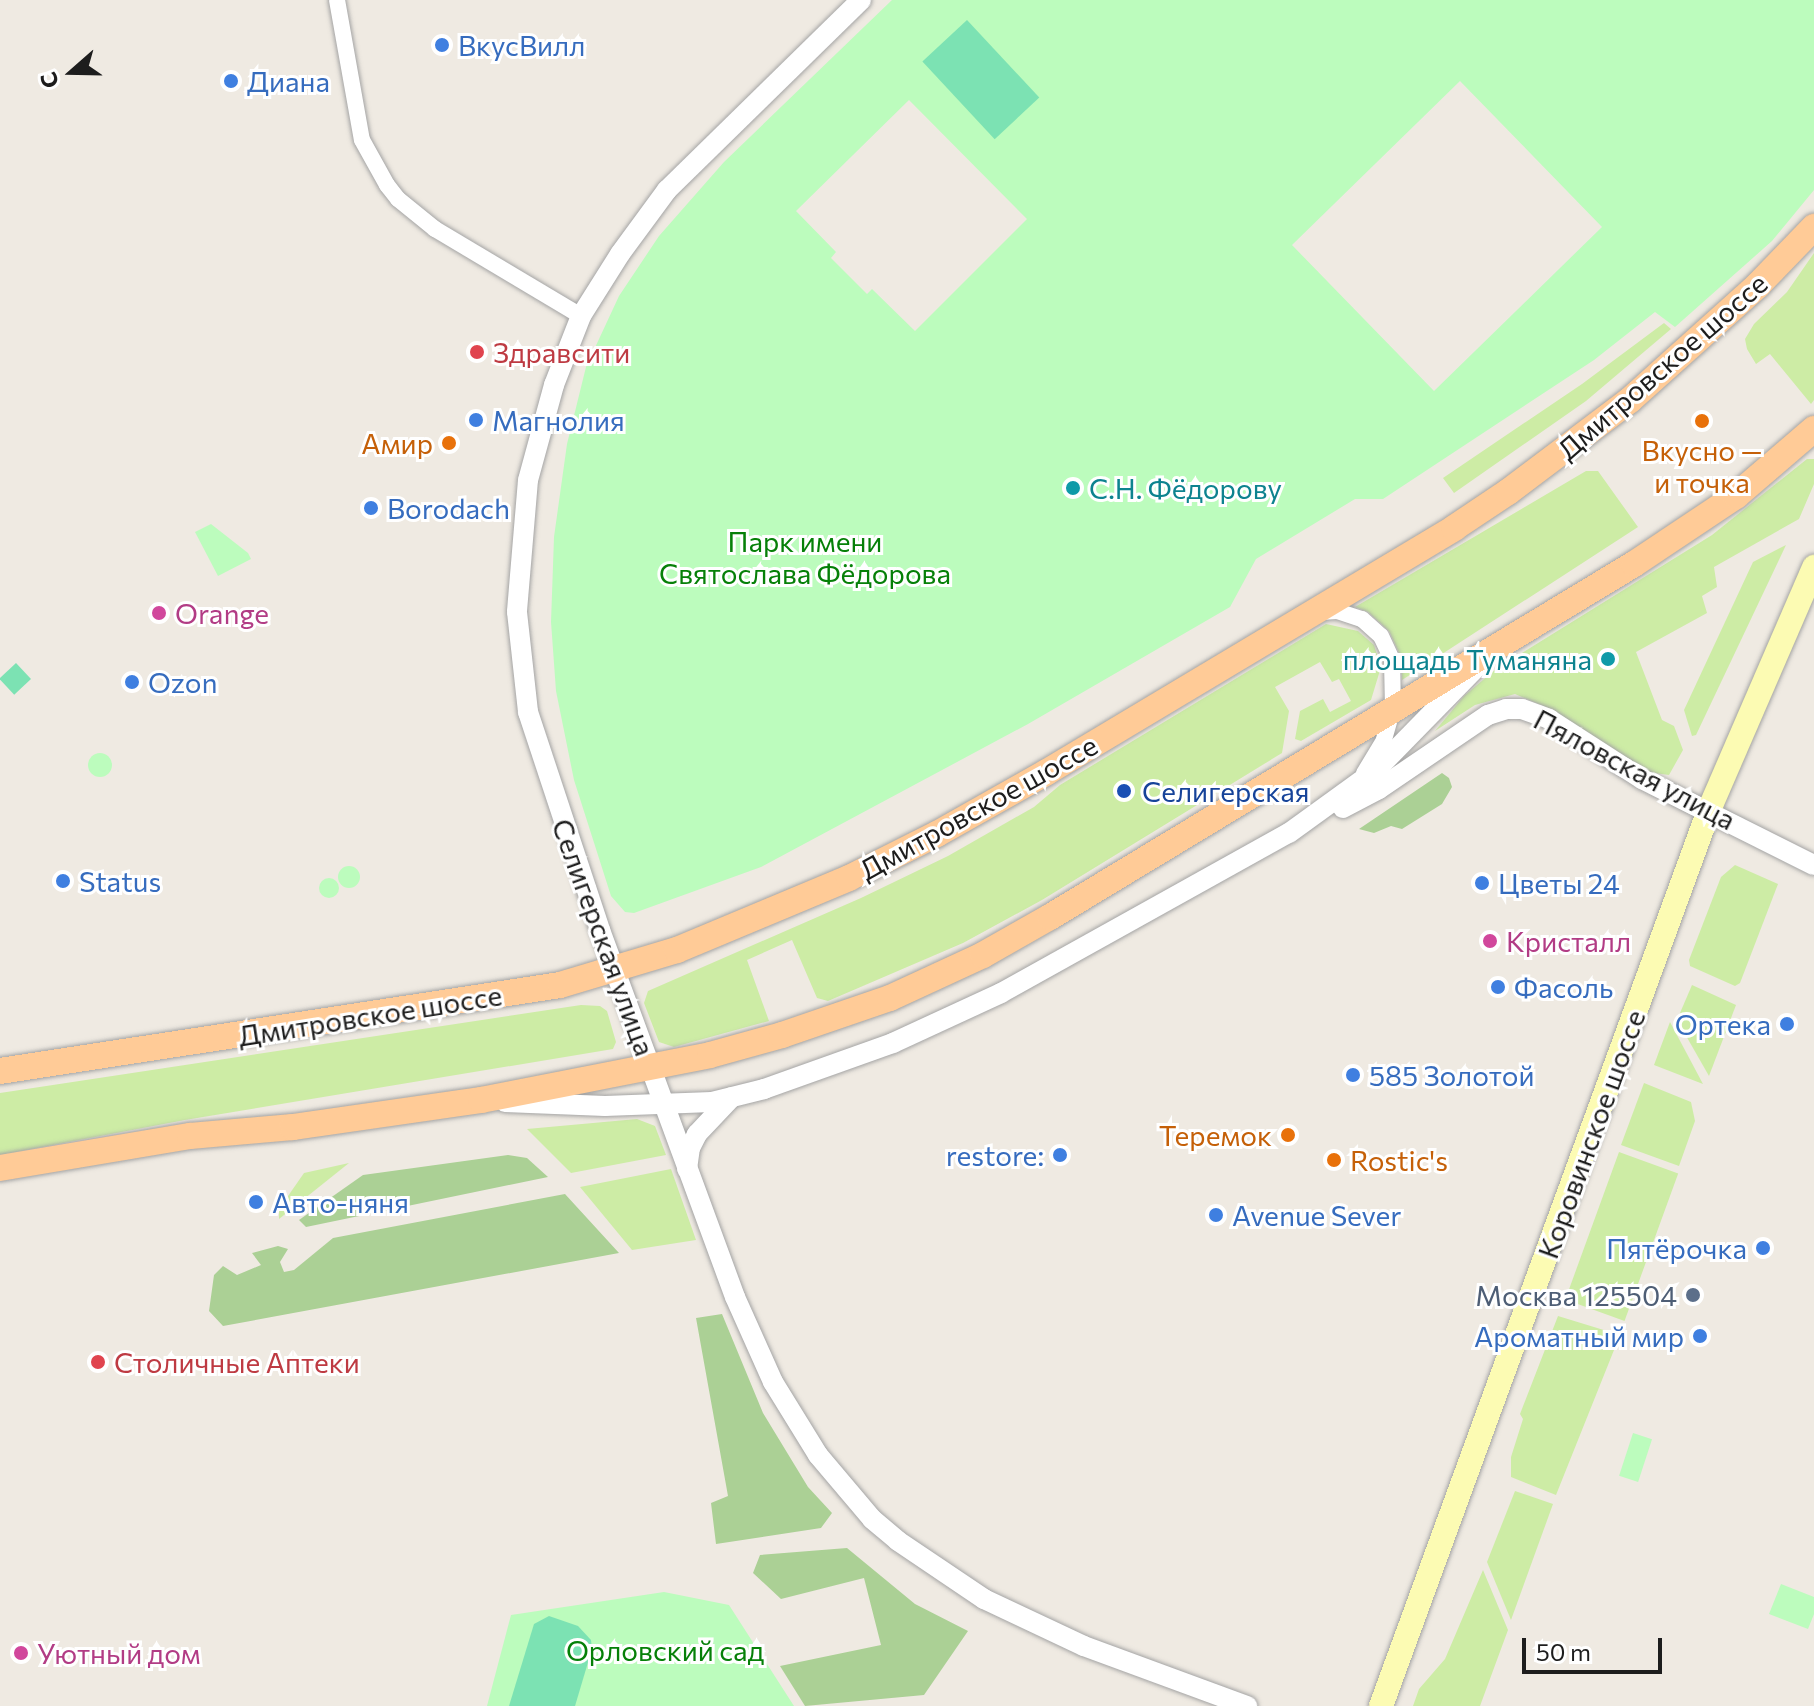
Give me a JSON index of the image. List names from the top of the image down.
{
  "streets": {
    "main road": ["Дмитровское шоссе", "Коровинское шоссе"],
    "street": ["Пяловская улица", "Селигерская улица"]
  },
  "crossings": [
    ["Дмитровское шоссе", "Селигерская улица"],
    ["Пяловская улица", "Коровинское шоссе"]
  ],
  "parks": ["Парк имени Святослава Фёдорова", "Орловский сад"],
  "places": [
    "ВкусВилл",
    "Диана",
    "Здравсити",
    "Магнолия",
    "Вкусно — и точка",
    "Амир",
    "С.Н. Фёдорову",
    "Borodach",
    "Orange",
    "площадь Туманяна",
    "Ozon",
    "Селигерская",
    "Status",
    "Цветы 24",
    "Кристалл",
    "Фасоль",
    "Ортека",
    "585 Золотой",
    "Теремок",
    "restore:",
    "Rostic's",
    "Авто-няня",
    "Avenue Sever",
    "Пятёрочка",
    "Москва 125504",
    "Ароматный мир",
    "Столичные Аптеки",
    "Уютный дом"
  ],
  "scale_bar": "50 m",
  "north": "left"
}
